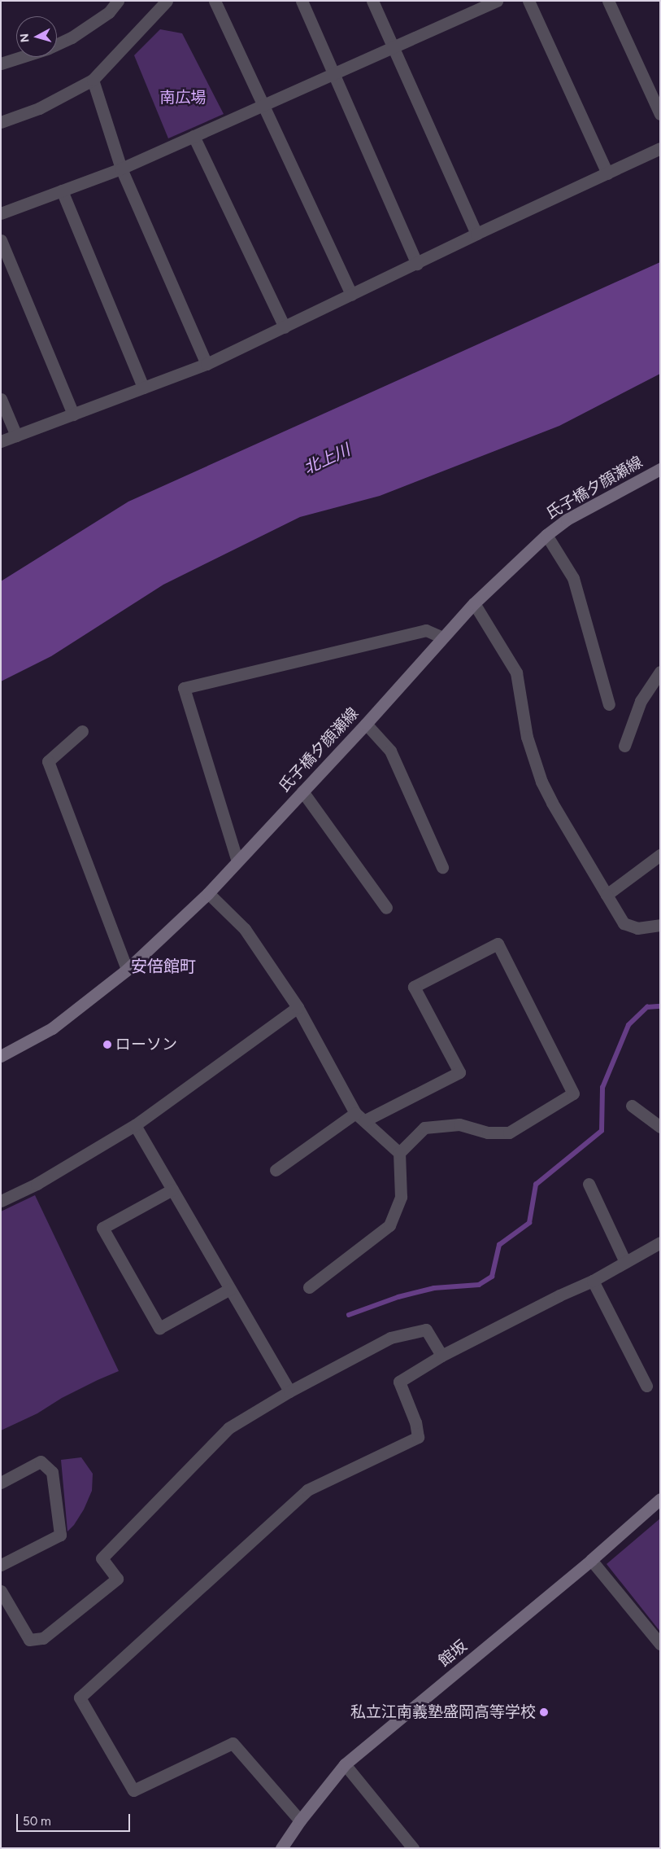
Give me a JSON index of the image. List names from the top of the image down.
{
  "streets": {
    "main road": ["氏子橋夕顔瀬線", "館坂"]
  },
  "districts": ["安倍館町"],
  "water": ["北上川"],
  "parks": ["南広場"],
  "places": ["ローソン", "私立江南義塾盛岡高等学校"],
  "scale_bar": "50 m",
  "north": "left"
}
